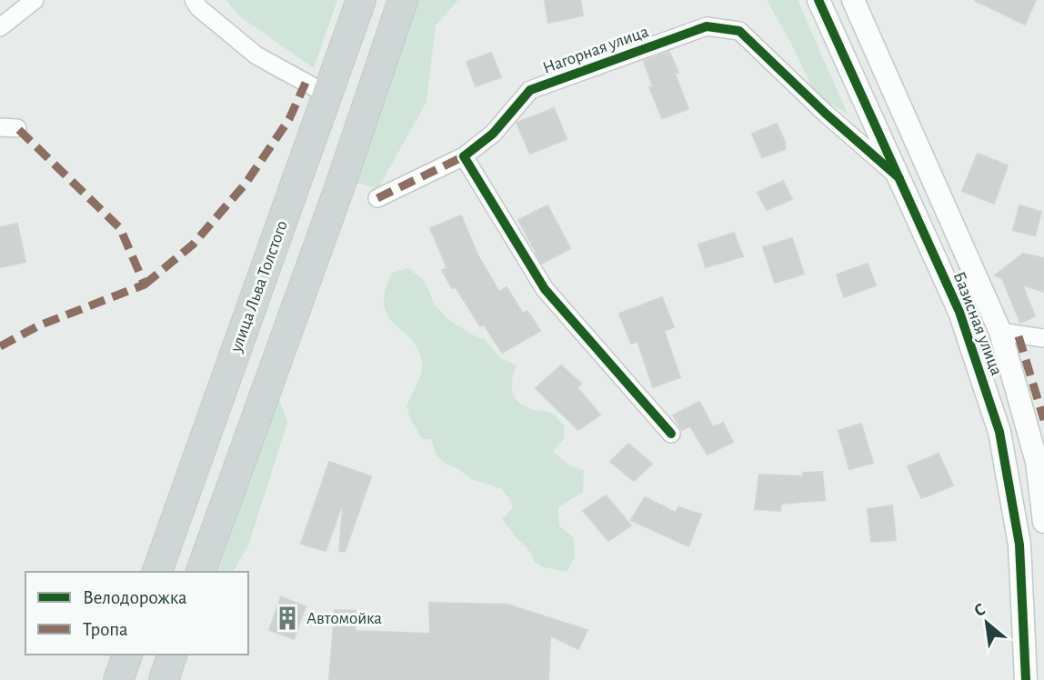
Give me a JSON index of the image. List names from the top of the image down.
{
  "streets": {
    "main road": ["улица Льва Толстого"],
    "street": ["Нагорная улица", "Базисная улица"]
  },
  "crossings": [
    ["Нагорная улица", "Базисная улица"]
  ],
  "places": {
    "building": ["Автомойка"]
  },
  "legend": ["Велодорожка", "Тропа"],
  "north": "top left"
}
